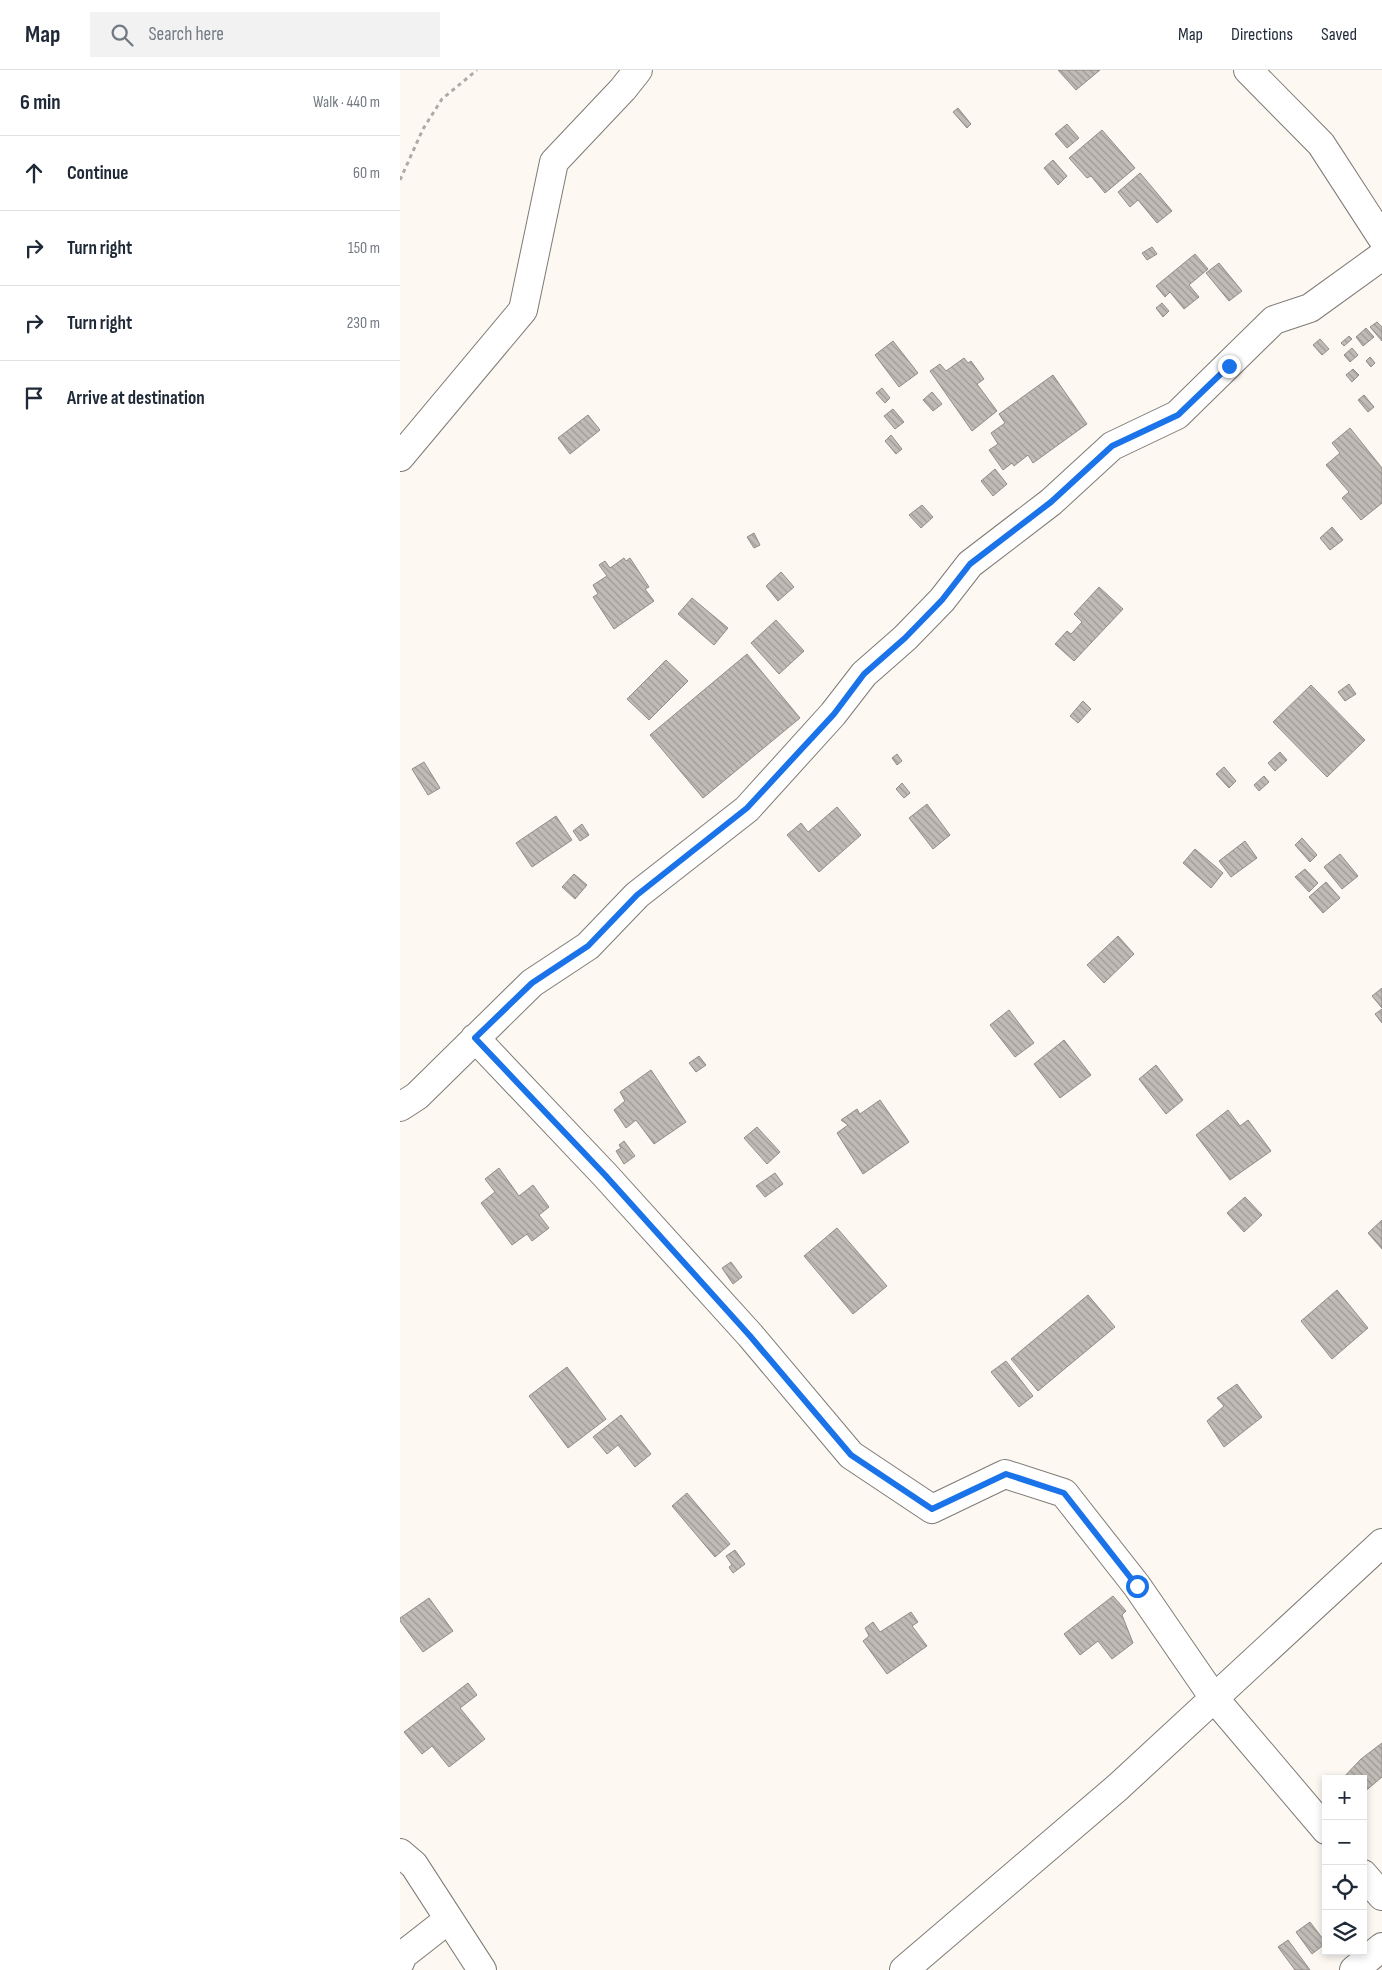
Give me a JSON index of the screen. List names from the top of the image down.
{
  "page": {
    "header": "Map",
    "search": "Search here",
    "nav": ["Map", "Directions", "Saved"],
    "heading": ["6 min", "Walk · 440 m"],
    "list": [
      ["Continue", "60 m"],
      ["Turn right", "150 m"],
      ["Turn right", "230 m"],
      "Arrive at destination"
    ],
    "map_buttons": ["+", "−"]
  }
}
